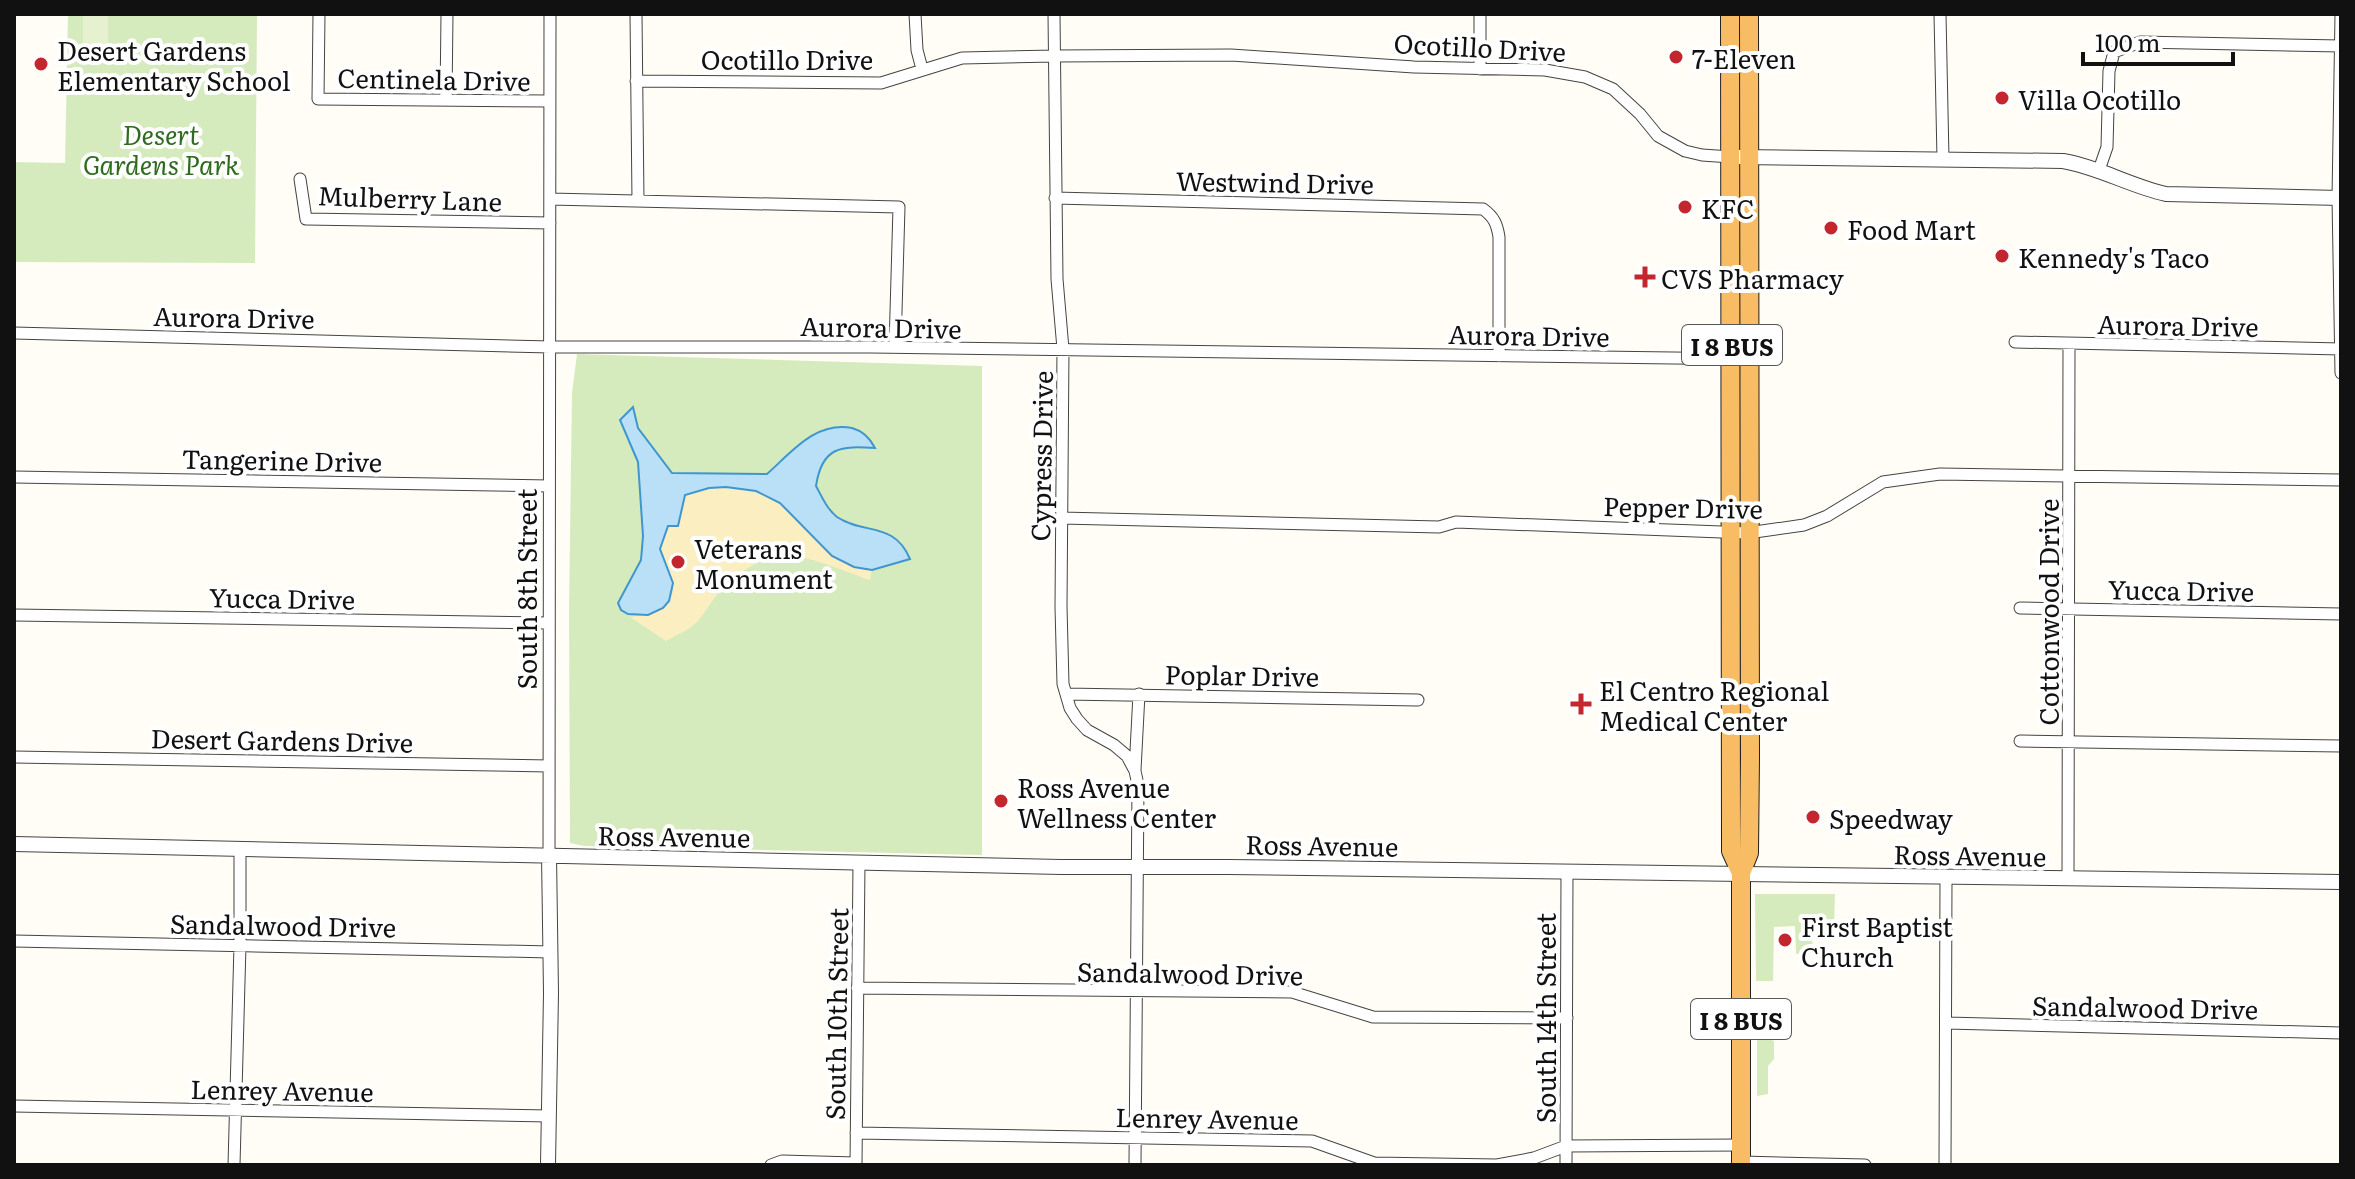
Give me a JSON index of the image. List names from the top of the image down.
{
  "streets": {
    "highway": ["I 8 BUS"],
    "street": [
      "Ocotillo Drive",
      "Centinela Drive",
      "Westwind Drive",
      "Mulberry Lane",
      "Aurora Drive",
      "Cypress Drive",
      "Tangerine Drive",
      "Pepper Drive",
      "South 8th Street",
      "Yucca Drive",
      "Cottonwood Drive",
      "Poplar Drive",
      "Desert Gardens Drive",
      "Ross Avenue",
      "Sandalwood Drive",
      "South 10th Street",
      "South 14th Street",
      "Lenrey Avenue"
    ]
  },
  "crossings": [
    ["Ocotillo Drive", "I 8 BUS"],
    ["Ocotillo Drive", "Cypress Drive"],
    ["Centinela Drive", "South 8th Street"],
    ["Westwind Drive", "Aurora Drive"],
    ["Westwind Drive", "Cypress Drive"],
    ["Mulberry Lane", "South 8th Street"],
    ["Aurora Drive", "I 8 BUS"],
    ["Aurora Drive", "Cypress Drive"],
    ["Aurora Drive", "South 8th Street"],
    ["Aurora Drive", "Cottonwood Drive"],
    ["I 8 BUS", "Pepper Drive"],
    ["I 8 BUS", "Ross Avenue"],
    ["I 8 BUS", "Lenrey Avenue"],
    ["Cypress Drive", "Pepper Drive"],
    ["Cypress Drive", "Poplar Drive"],
    ["Tangerine Drive", "South 8th Street"],
    ["Pepper Drive", "Cottonwood Drive"],
    ["South 8th Street", "Yucca Drive"],
    ["South 8th Street", "Desert Gardens Drive"],
    ["South 8th Street", "Ross Avenue"],
    ["South 8th Street", "Sandalwood Drive"],
    ["South 8th Street", "Lenrey Avenue"],
    ["Yucca Drive", "Cottonwood Drive"],
    ["Cottonwood Drive", "Ross Avenue"],
    ["Ross Avenue", "South 10th Street"],
    ["Ross Avenue", "South 14th Street"],
    ["Sandalwood Drive", "South 10th Street"],
    ["Sandalwood Drive", "South 14th Street"],
    ["South 10th Street", "Lenrey Avenue"],
    ["South 14th Street", "Lenrey Avenue"]
  ],
  "parks": ["Desert Gardens Park"],
  "places": {
    "other": [
      "7-Eleven",
      "Desert Gardens Elementary School",
      "Villa Ocotillo",
      "KFC",
      "Food Mart",
      "Kennedy's Taco",
      "Veterans Monument",
      "Ross Avenue Wellness Center",
      "Speedway",
      "First Baptist Church"
    ],
    "health": ["CVS Pharmacy", "El Centro Regional Medical Center"]
  },
  "scale_bar": "100 m"
}
